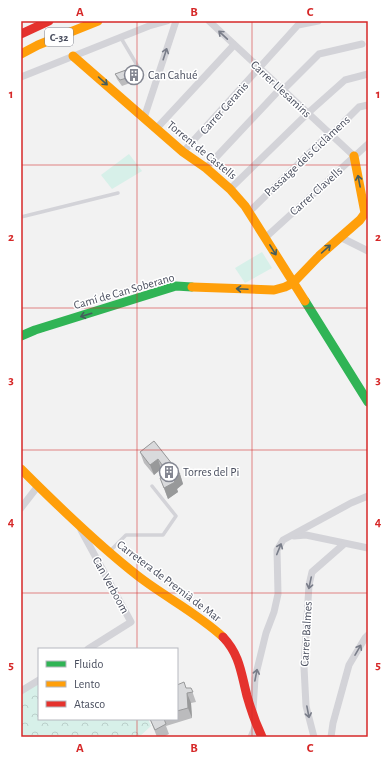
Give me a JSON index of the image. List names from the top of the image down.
{
  "streets": {
    "main road": [
      "C-32",
      "Torrent de Castells",
      "Camí de Can Soberano",
      "Carretera de Premià de Mar"
    ],
    "street": [
      "Carrer Llesamins",
      "Carrer Geranis",
      "Passatge dels Ciclàmens",
      "Carrer Clavells",
      "Can Verboom",
      "Carrer Balmes"
    ]
  },
  "crossings": [
    ["Carrer Llesamins", "Carrer Geranis"],
    ["Carrer Llesamins", "Passatge dels Ciclàmens"],
    ["Carrer Llesamins", "Carrer Clavells"],
    ["Carrer Llesamins", "Camí de Can Soberano"],
    ["Carrer Geranis", "Torrent de Castells"],
    ["Torrent de Castells", "Passatge dels Ciclàmens"],
    ["Torrent de Castells", "Carrer Clavells"],
    ["Torrent de Castells", "Camí de Can Soberano"],
    ["Carrer Clavells", "Camí de Can Soberano"],
    ["Carretera de Premià de Mar", "Can Verboom"]
  ],
  "places": {
    "building": ["Can Cahué", "Torres del Pi"]
  },
  "legend": ["Fluido", "Lento", "Atasco"],
  "grid": {
    "columns": ["A", "B", "C"],
    "rows": [
      "1",
      "2",
      "3",
      "4",
      "5"
    ]
  }
}
